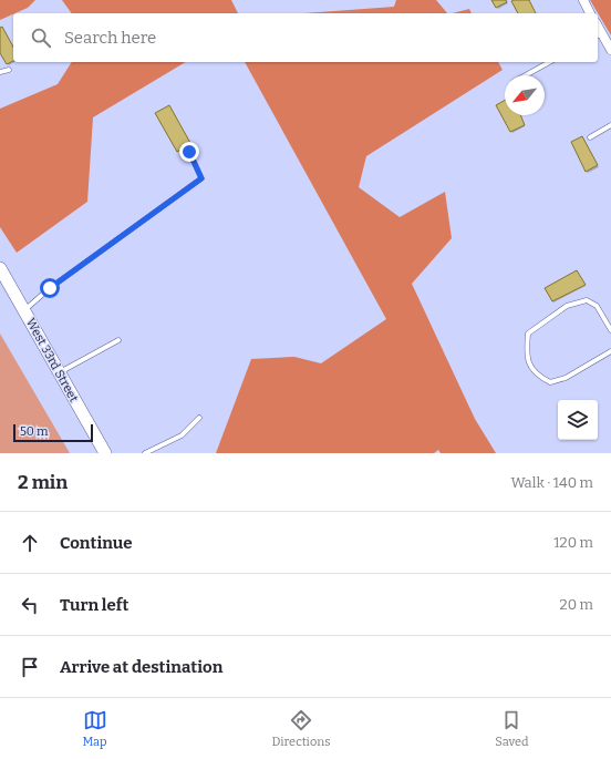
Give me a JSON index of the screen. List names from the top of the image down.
{
  "streets": {
    "street": ["West 33rd Street"]
  },
  "scale_bar": "50 m",
  "north": "bottom left",
  "page": {
    "search": "Search here",
    "scale": "50 m",
    "heading": ["2 min", "Walk · 140 m"],
    "list": [
      ["Continue", "120 m"],
      ["Turn left", "20 m"],
      "Arrive at destination"
    ],
    "nav": ["Map", "Directions", "Saved"]
  }
}
